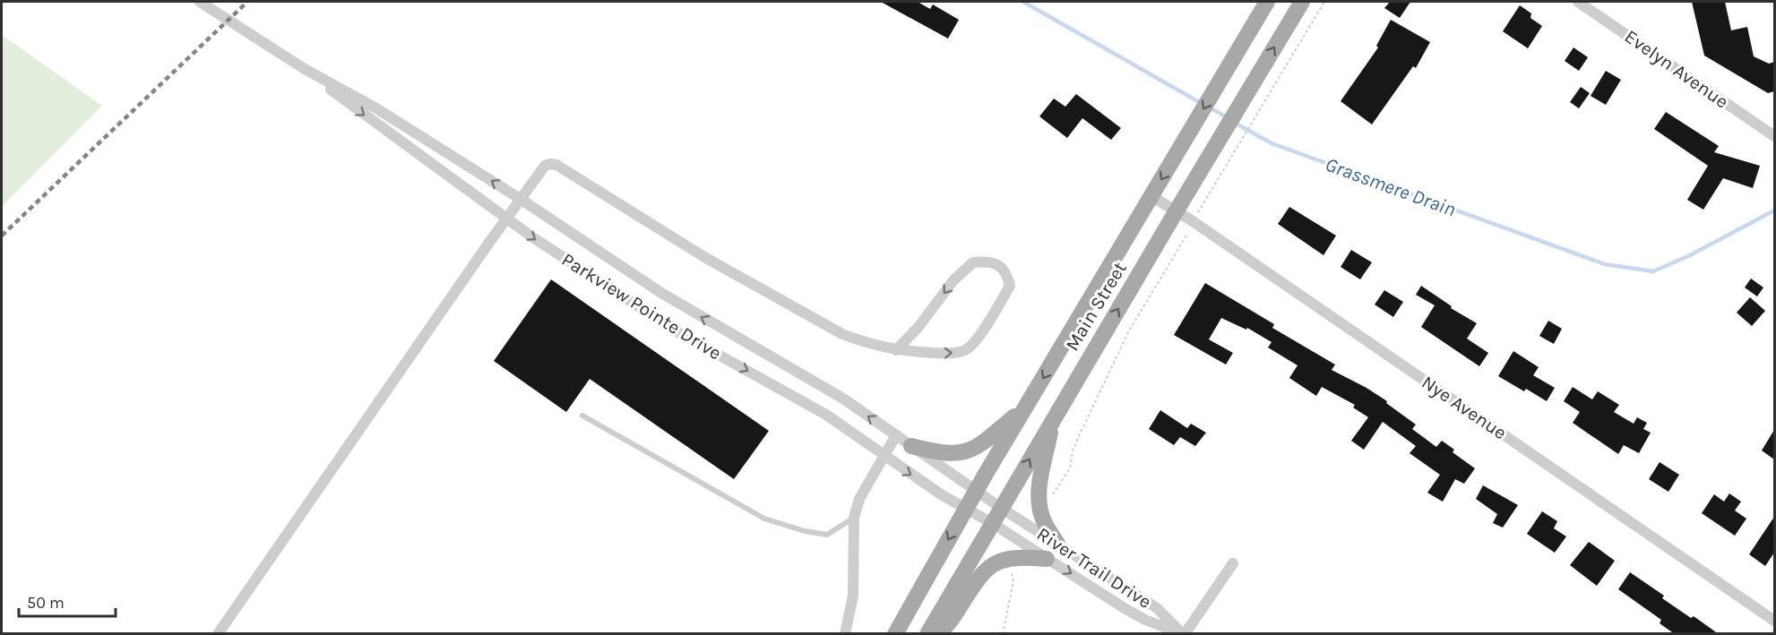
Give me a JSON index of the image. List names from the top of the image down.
{
  "streets": {
    "main road": ["Main Street"],
    "street": [
      "Evelyn Avenue",
      "Parkview Pointe Drive",
      "Nye Avenue",
      "River Trail Drive"
    ]
  },
  "crossings": [
    ["Parkview Pointe Drive", "Main Street"],
    ["Parkview Pointe Drive", "River Trail Drive"],
    ["Main Street", "Nye Avenue"],
    ["Main Street", "River Trail Drive"]
  ],
  "water": ["Grassmere Drain"],
  "scale_bar": "50 m"
}
